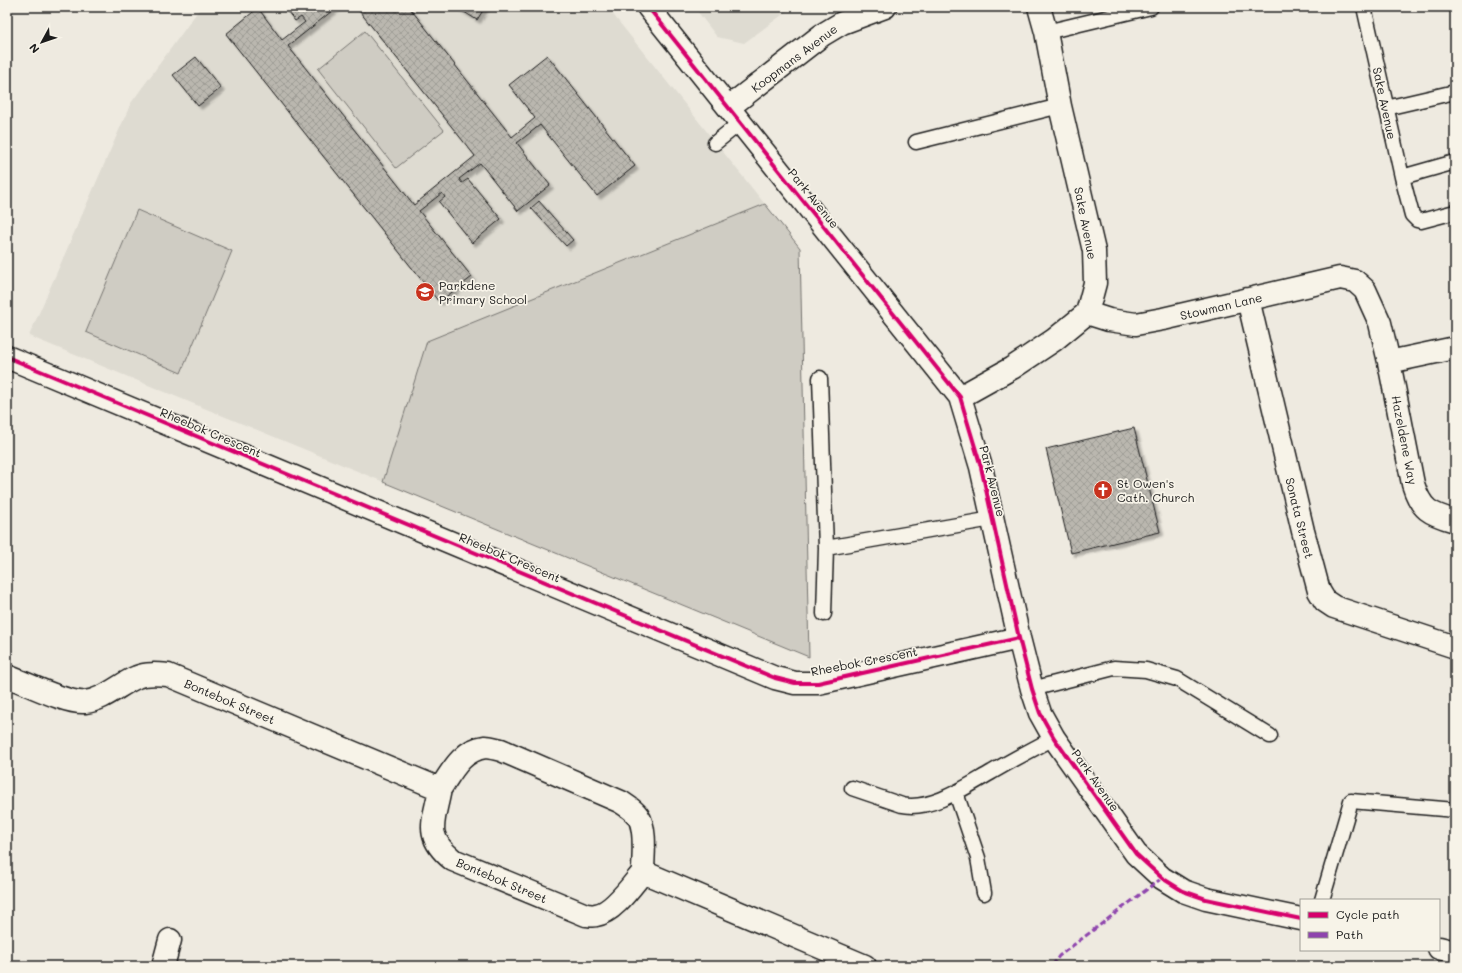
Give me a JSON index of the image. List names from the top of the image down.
{
  "streets": {
    "street": [
      "Koopmans Avenue",
      "Sake Avenue",
      "Park Avenue",
      "Stowman Lane",
      "Rheebok Crescent",
      "Hazeldene Way",
      "Sonata Street",
      "Bontebok Street"
    ]
  },
  "crossings": [
    ["Koopmans Avenue", "Park Avenue"],
    ["Sake Avenue", "Stowman Lane"],
    ["Park Avenue", "Rheebok Crescent"],
    ["Stowman Lane", "Hazeldene Way"],
    ["Stowman Lane", "Sonata Street"]
  ],
  "places": {
    "school or university": ["Parkdene Primary School"],
    "church": ["St Owen's Cath. Church"]
  },
  "legend": ["Cycle path", "Path"],
  "north": "bottom left"
}
